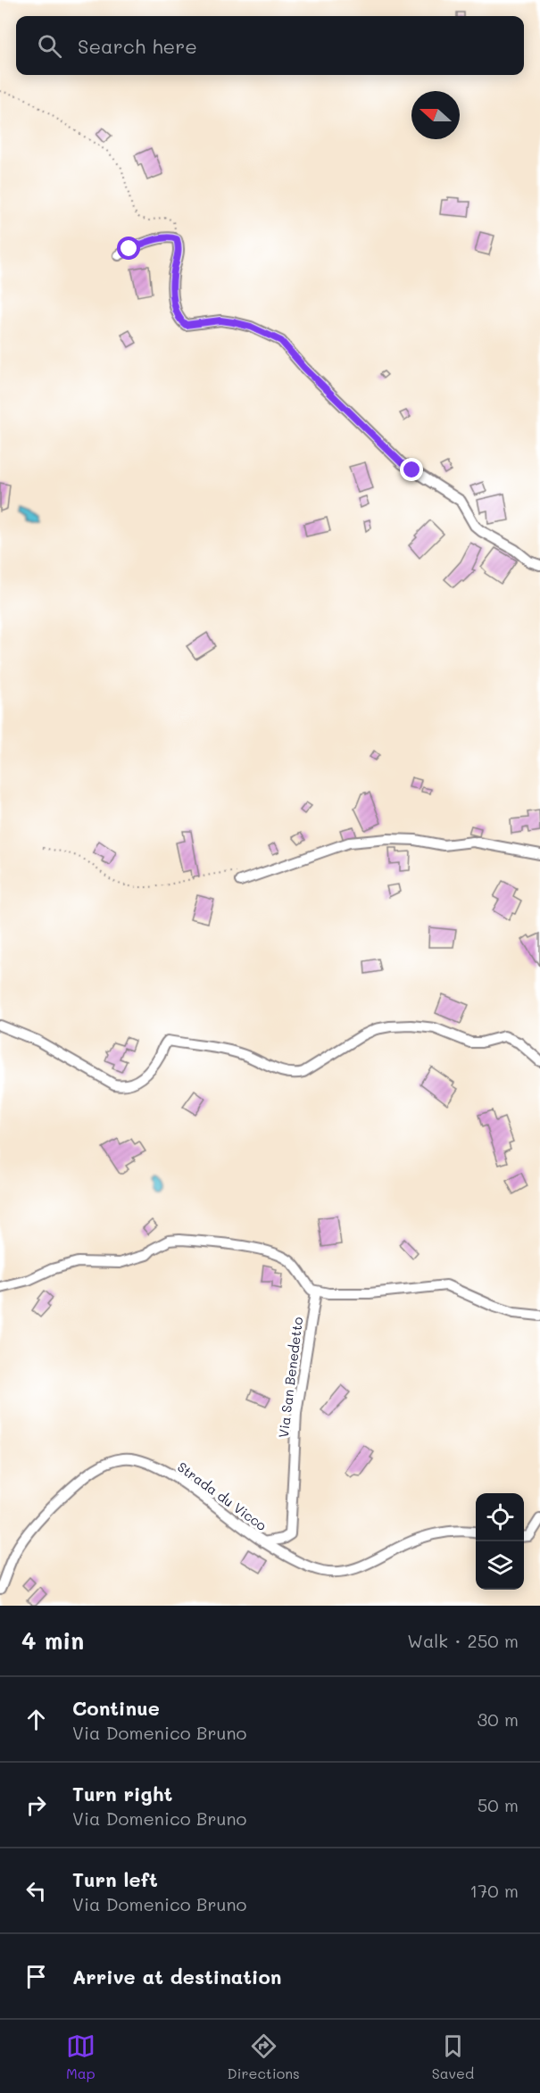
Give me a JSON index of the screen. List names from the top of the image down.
{
  "streets": {
    "street": ["Via San Benedetto", "Strada du Vicco"]
  },
  "crossings": [
    ["Via San Benedetto", "Strada du Vicco"]
  ],
  "north": "left",
  "page": {
    "search": "Search here",
    "heading": ["4 min", "Walk · 250 m"],
    "list": [
      ["Continue", "Via Domenico Bruno", "30 m"],
      ["Turn right", "Via Domenico Bruno", "50 m"],
      ["Turn left", "Via Domenico Bruno", "170 m"],
      "Arrive at destination"
    ],
    "nav": ["Map", "Directions", "Saved"]
  }
}
